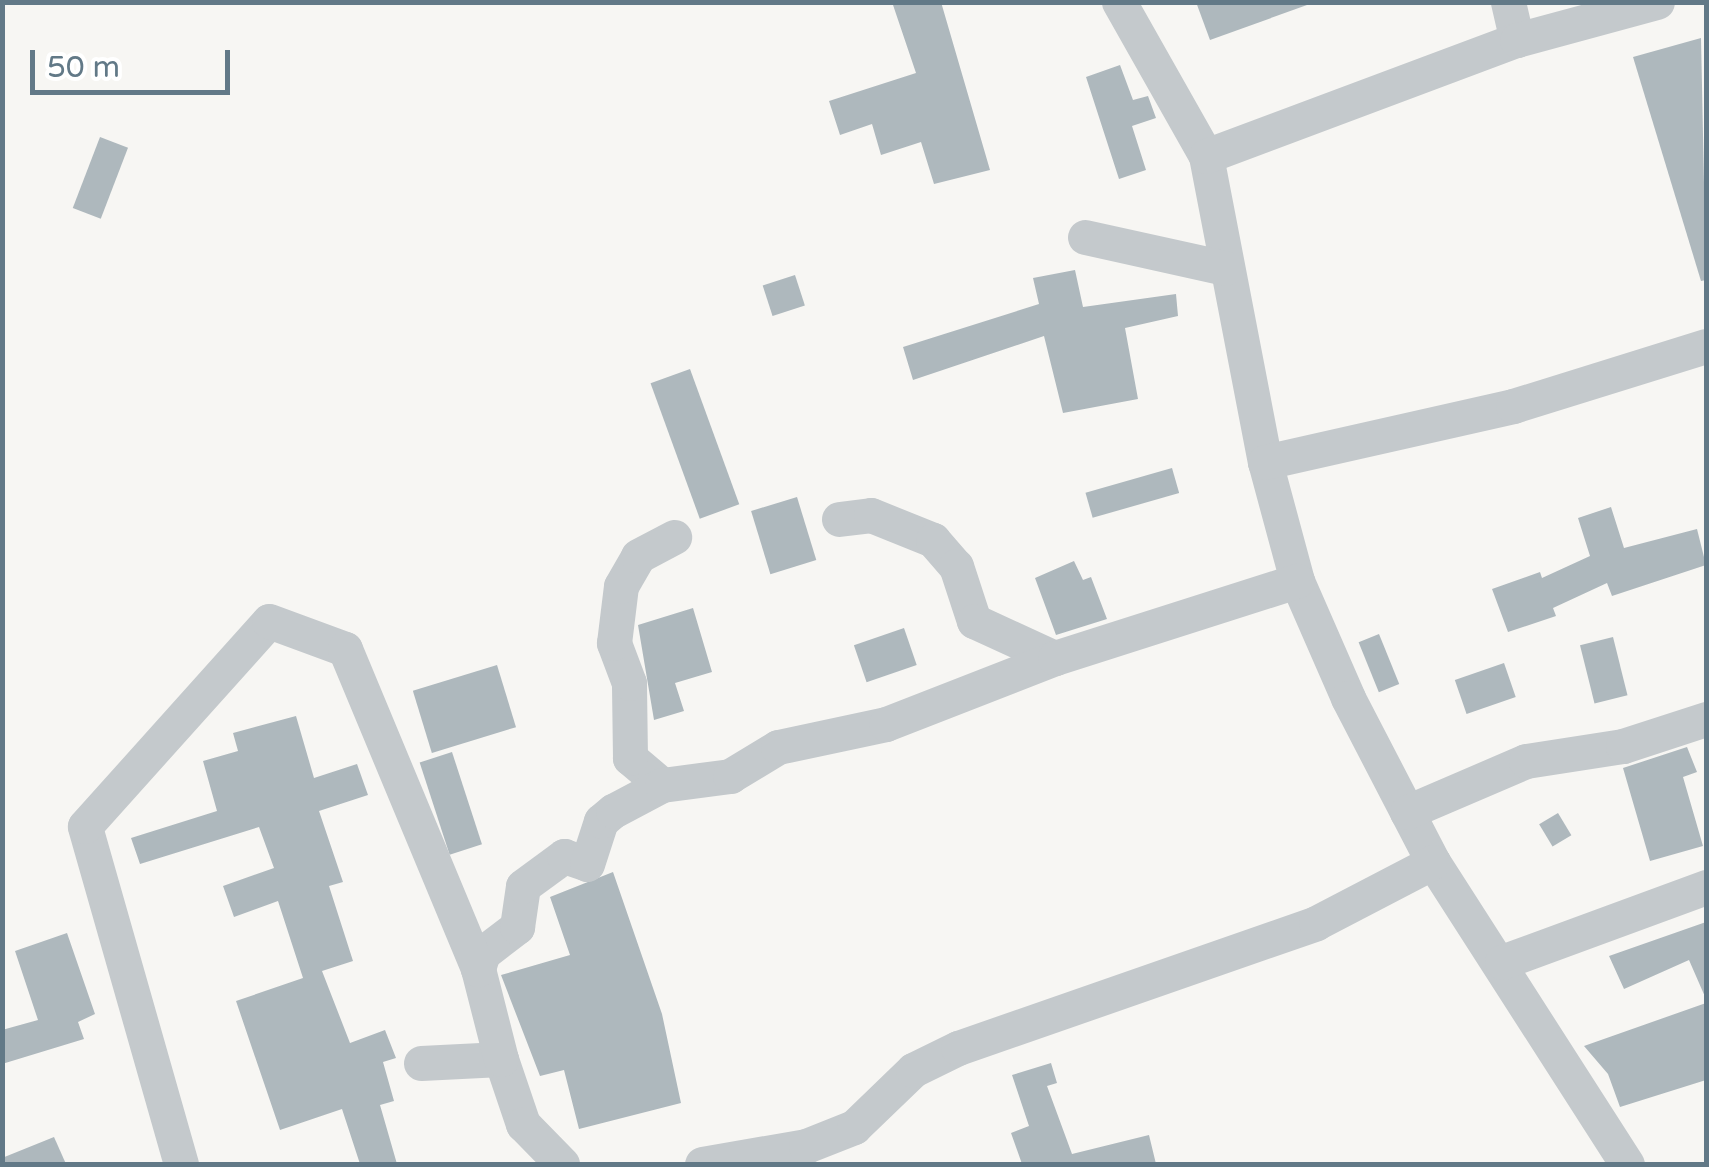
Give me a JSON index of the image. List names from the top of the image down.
{
  "scale_bar": "50 m"
}
